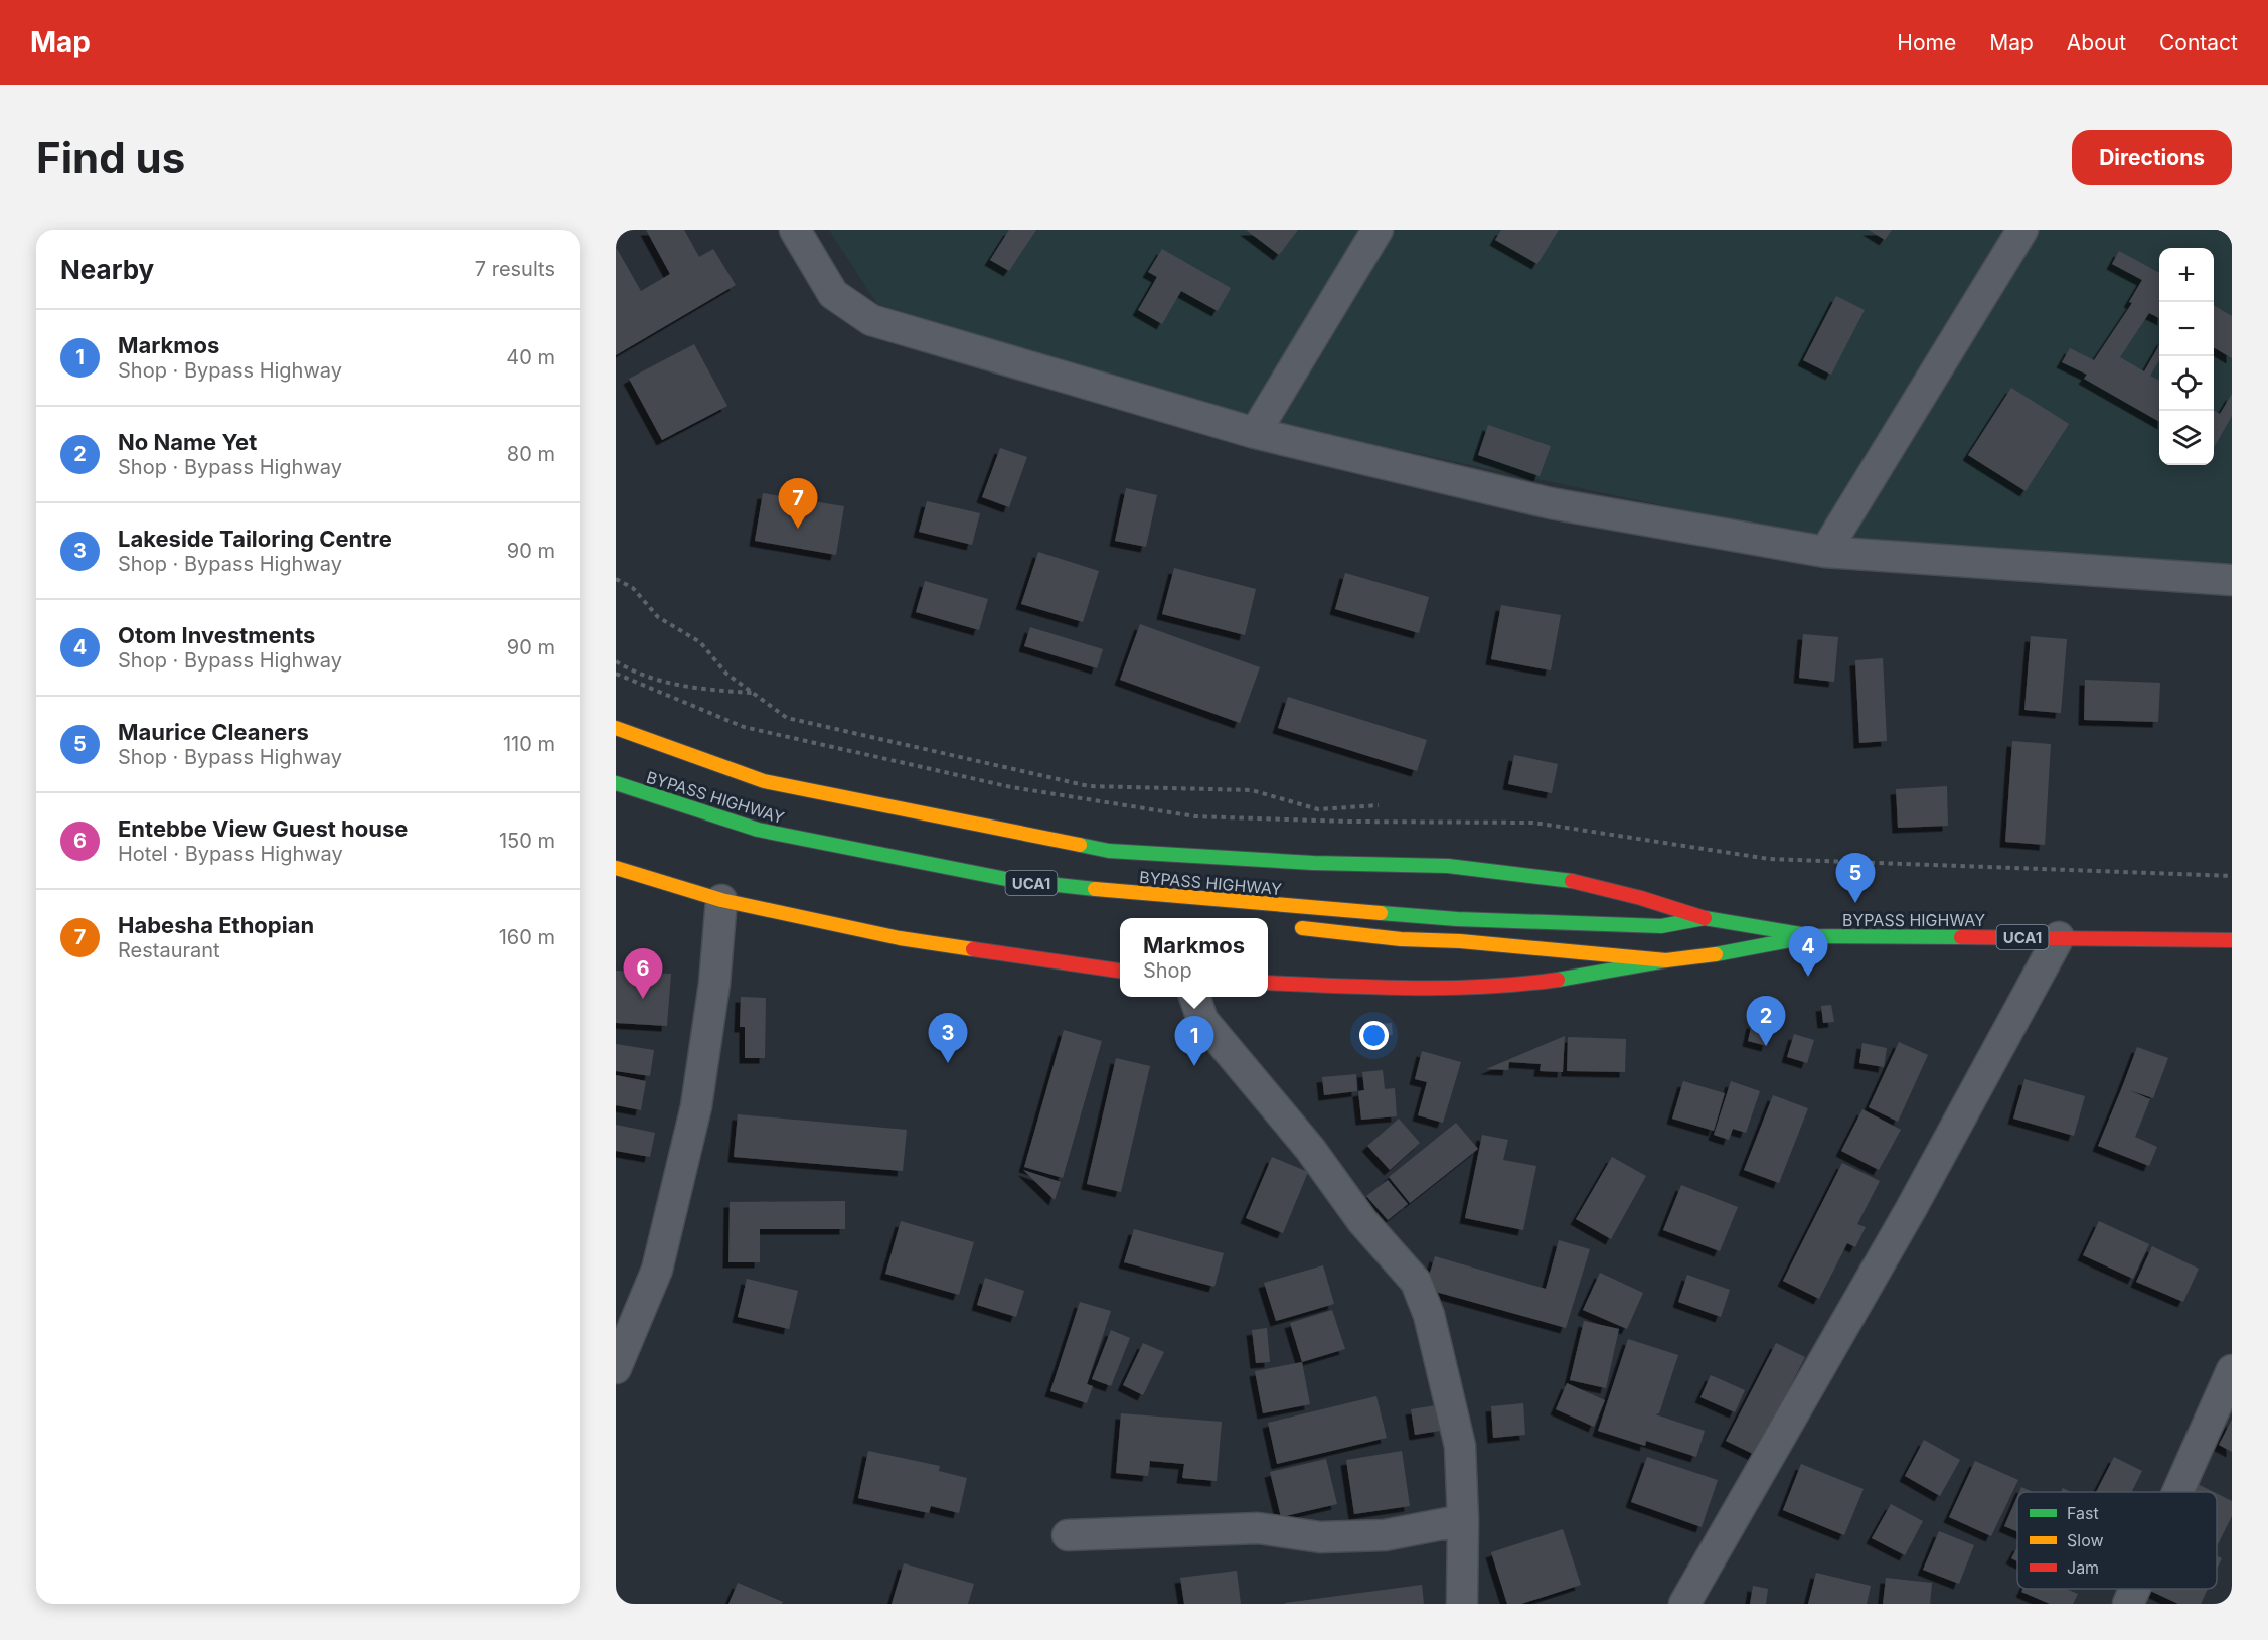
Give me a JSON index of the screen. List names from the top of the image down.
{
  "streets": {
    "main road": ["BYPASS HIGHWAY", "UCA1"]
  },
  "legend": ["Fast", "Slow", "Jam"],
  "page": {
    "header": "Map",
    "nav": [
      "Home",
      "Map",
      "About",
      "Contact"
    ],
    "buttons": "Directions",
    "title": "Find us",
    "heading": ["Nearby", "7 results"],
    "map_buttons": ["+", "−"],
    "list": [
      {
        "mark": "1",
        "name": "Markmos",
        "note": "Shop · Bypass Highway",
        "value": "40 m"
      },
      {
        "mark": "2",
        "name": "No Name Yet",
        "note": "Shop · Bypass Highway",
        "value": "80 m"
      },
      {
        "mark": "3",
        "name": "Lakeside Tailoring Centre",
        "note": "Shop · Bypass Highway",
        "value": "90 m"
      },
      {
        "mark": "4",
        "name": "Otom Investments",
        "note": "Shop · Bypass Highway",
        "value": "90 m"
      },
      {
        "mark": "5",
        "name": "Maurice Cleaners",
        "note": "Shop · Bypass Highway",
        "value": "110 m"
      },
      {
        "mark": "6",
        "name": "Entebbe View Guest house",
        "note": "Hotel · Bypass Highway",
        "value": "150 m"
      },
      {
        "mark": "7",
        "name": "Habesha Ethopian",
        "note": "Restaurant",
        "value": "160 m"
      }
    ],
    "pins": [
      "7",
      "5",
      "4",
      "6",
      "2",
      "3",
      "1"
    ],
    "popup": ["Markmos", "Shop"]
  }
}
